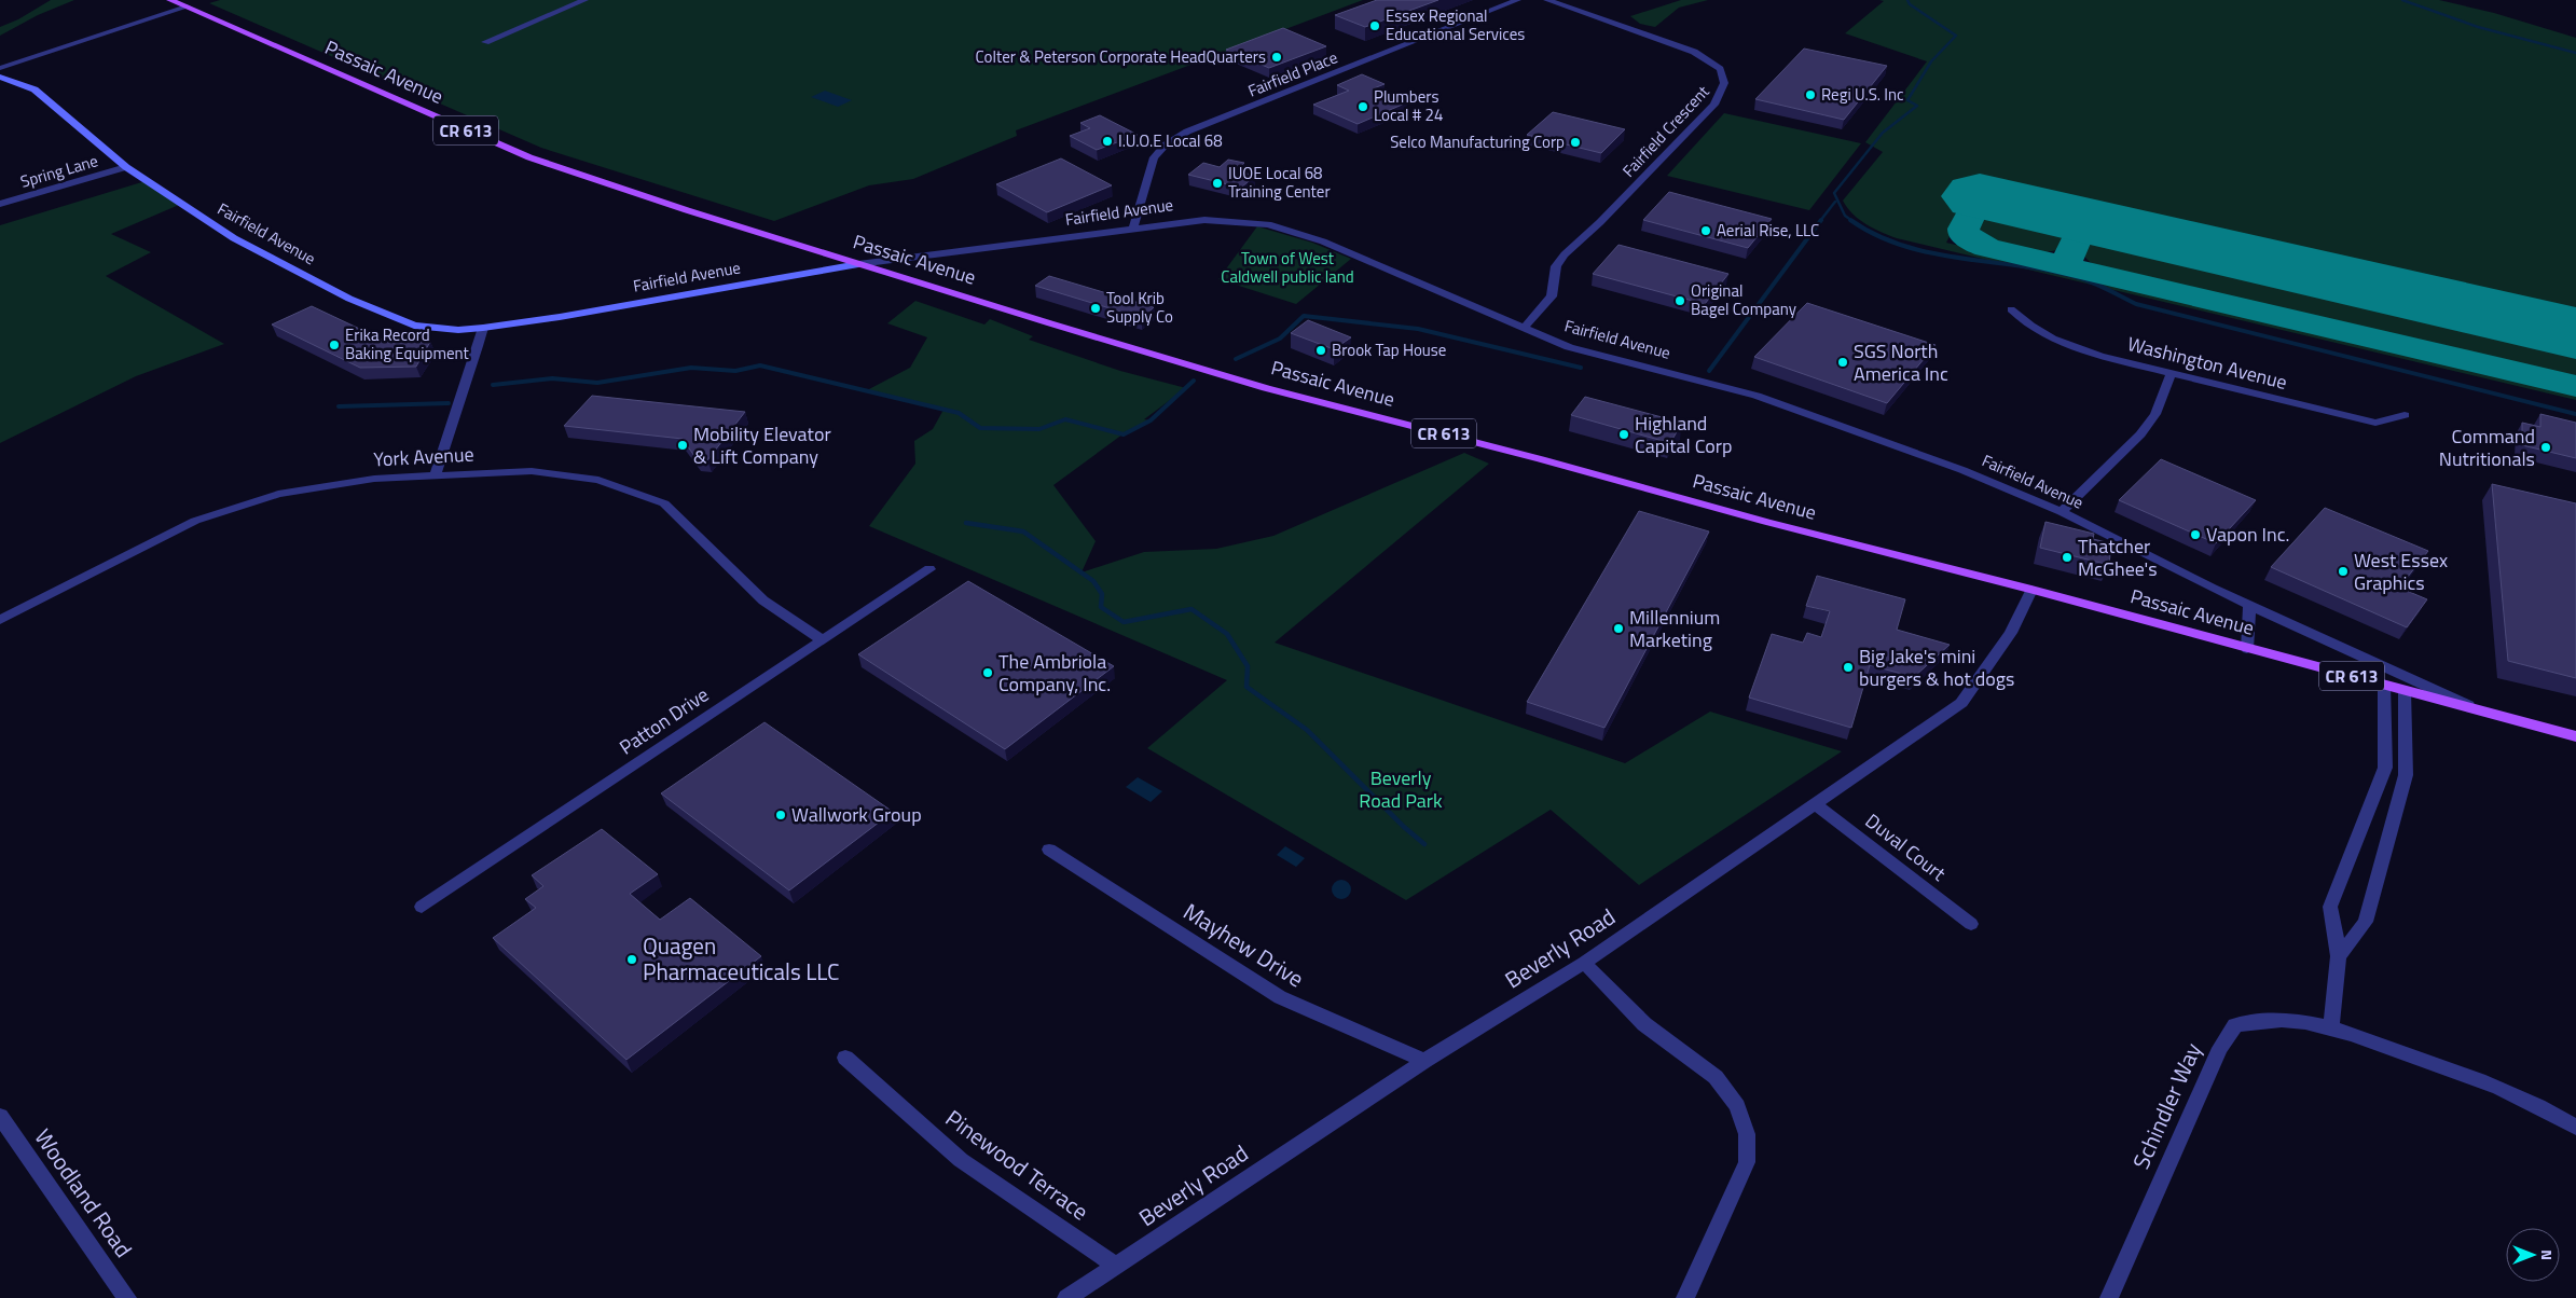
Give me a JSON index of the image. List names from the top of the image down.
{
  "streets": {
    "main road": ["Passaic Avenue", "CR 613"],
    "street": [
      "Fairfield Place",
      "Fairfield Crescent",
      "Spring Lane",
      "Fairfield Avenue",
      "Washington Avenue",
      "York Avenue",
      "Patton Drive",
      "Duval Court",
      "Mayhew Drive",
      "Beverly Road",
      "Schindler Way",
      "Pinewood Terrace",
      "Woodland Road"
    ]
  },
  "crossings": [
    ["Passaic Avenue", "Fairfield Avenue"],
    ["Passaic Avenue", "Beverly Road"],
    ["Fairfield Place", "Fairfield Avenue"],
    ["Fairfield Crescent", "Fairfield Avenue"],
    ["Spring Lane", "Fairfield Avenue"],
    ["York Avenue", "Patton Drive"],
    ["Duval Court", "Beverly Road"],
    ["Mayhew Drive", "Beverly Road"],
    ["Beverly Road", "Pinewood Terrace"]
  ],
  "parks": ["Town of West Caldwell public land", "Beverly Road Park"],
  "places": [
    "Essex Regional Educational Services",
    "Colter & Peterson Corporate HeadQuarters",
    "Regi U.S. Inc",
    "Plumbers Local # 24",
    "I.U.O.E Local 68",
    "Selco Manufacturing Corp",
    "IUOE Local 68 Training Center",
    "Aerial Rise, LLC",
    "Original Bagel Company",
    "Tool Krib Supply Co",
    "Erika Record Baking Equipment",
    "Brook Tap House",
    "SGS North America Inc",
    "Highland Capital Corp",
    "Mobility Elevator & Lift Company",
    "Command Nutritionals",
    "Vapon Inc.",
    "Thatcher McGhee's",
    "West Essex Graphics",
    "Millennium Marketing",
    "Big Jake's mini burgers & hot dogs",
    "The Ambriola Company, Inc.",
    "Wallwork Group",
    "Quagen Pharmaceuticals LLC"
  ],
  "north": "right"
}
